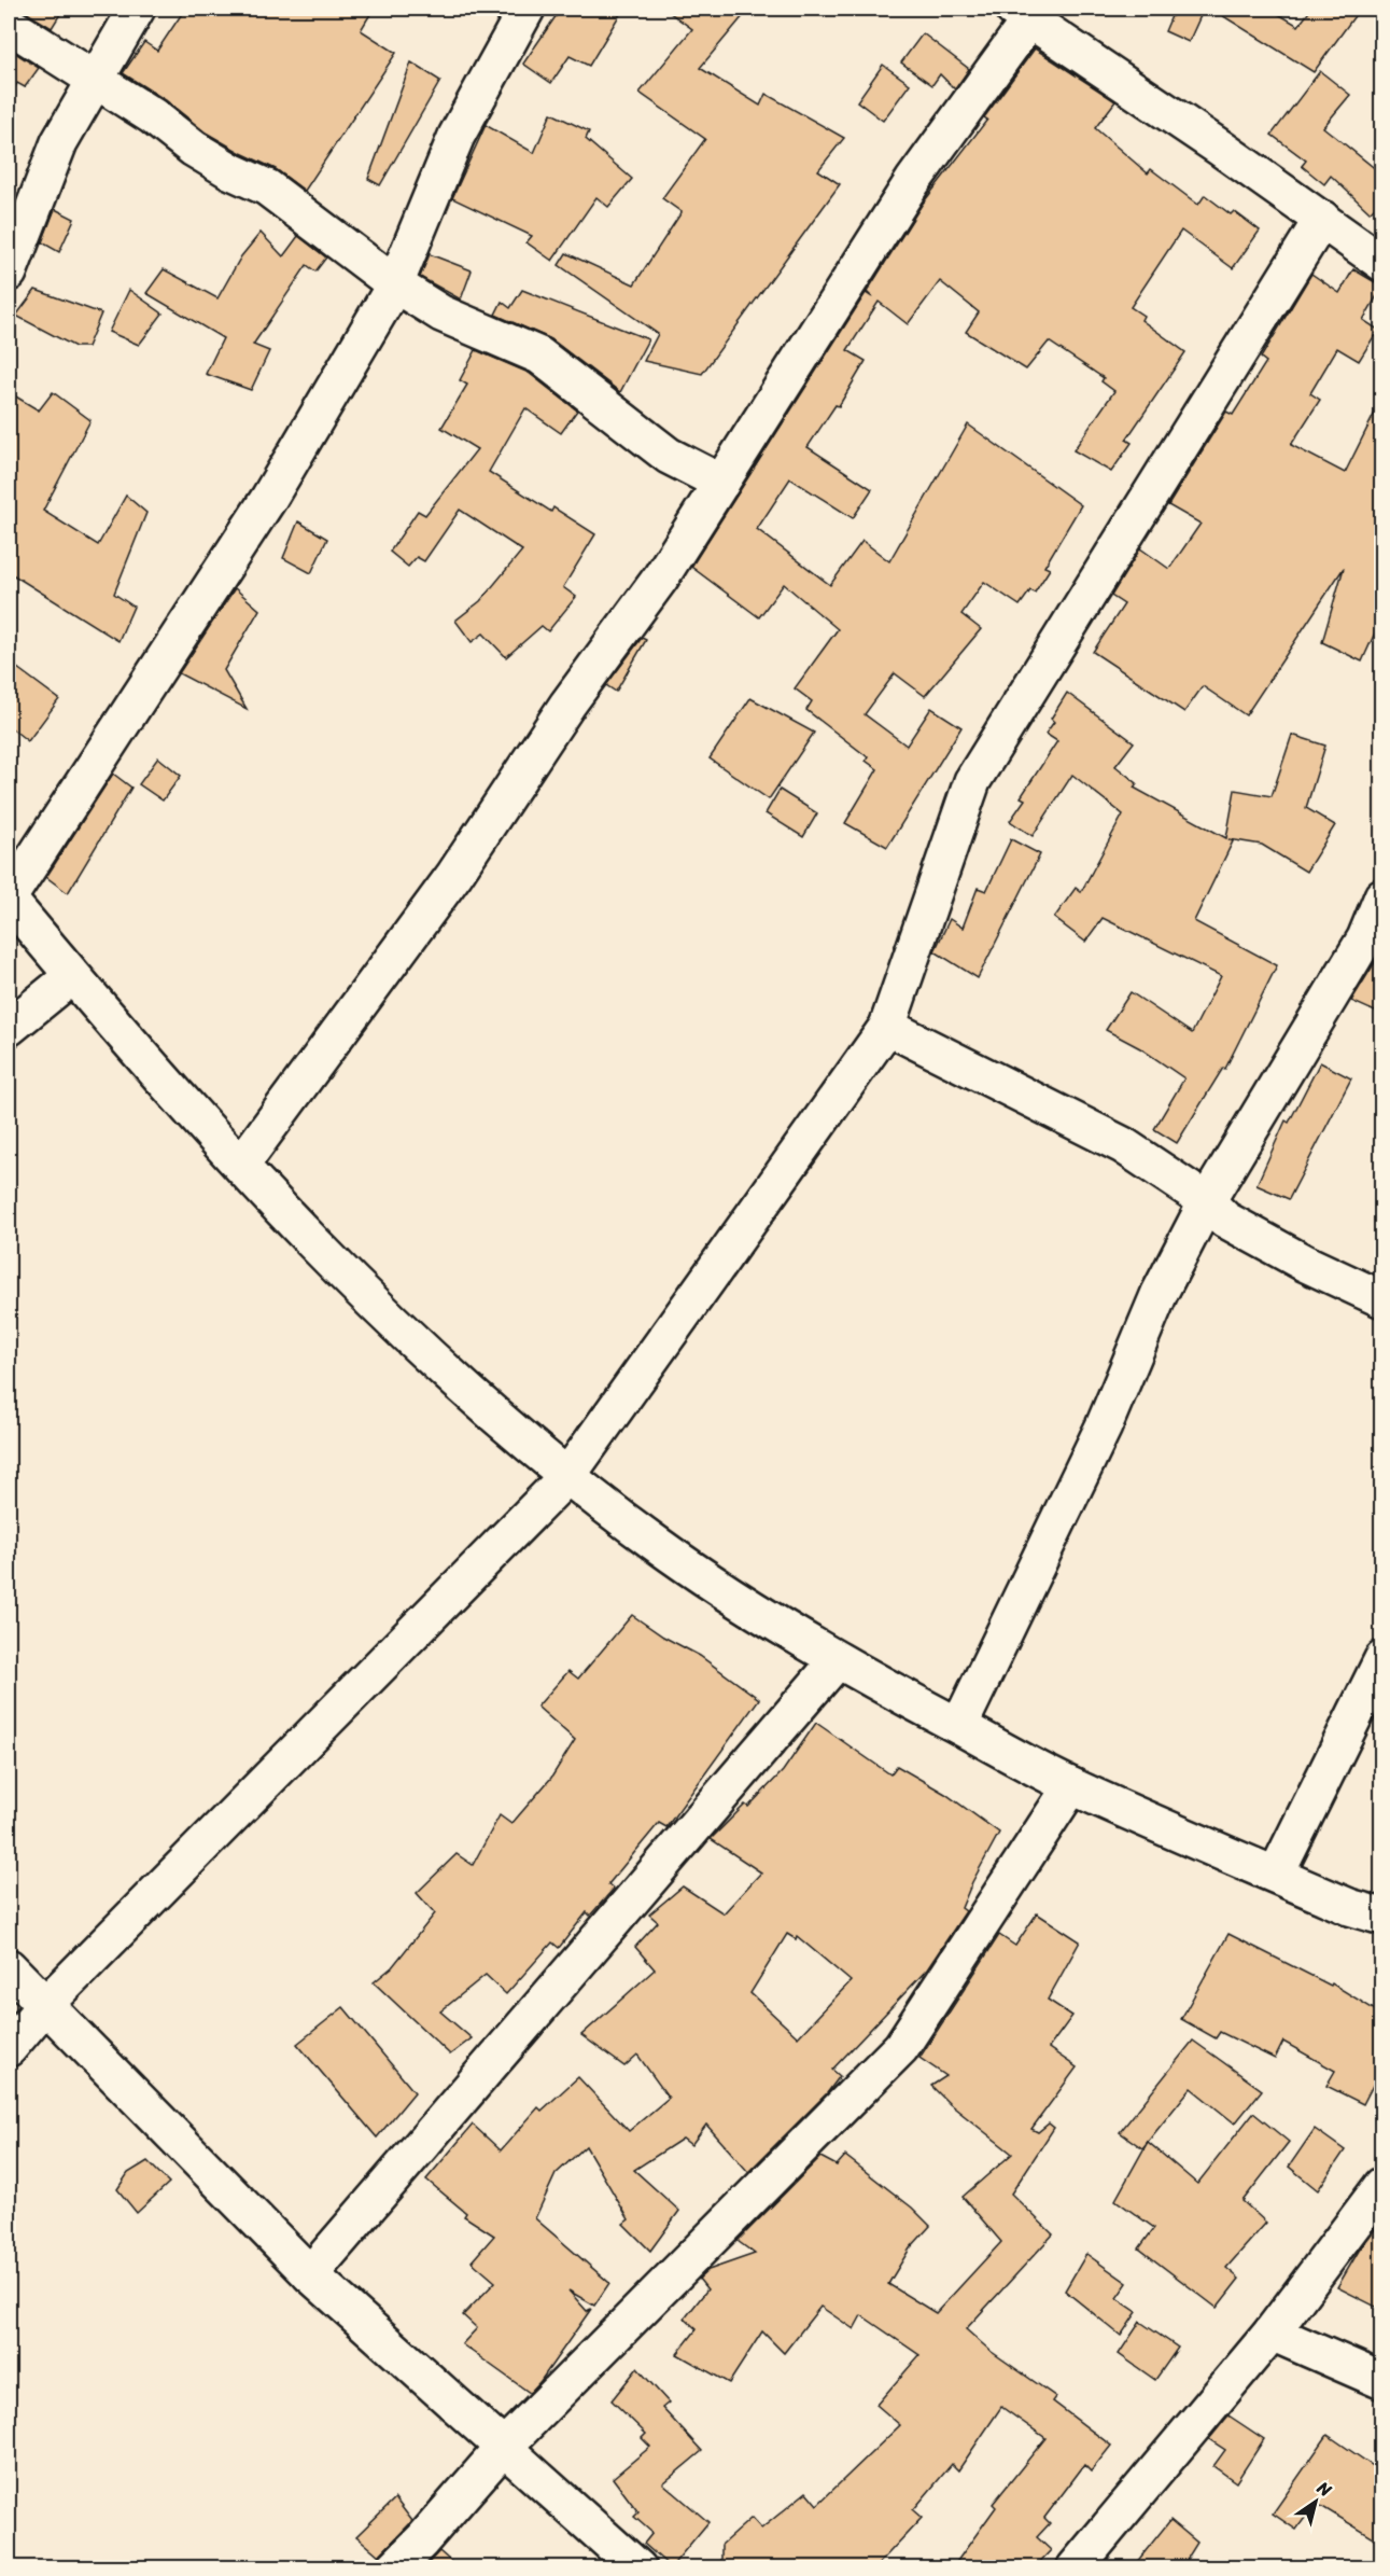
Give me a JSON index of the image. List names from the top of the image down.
{
  "north": "top right"
}
